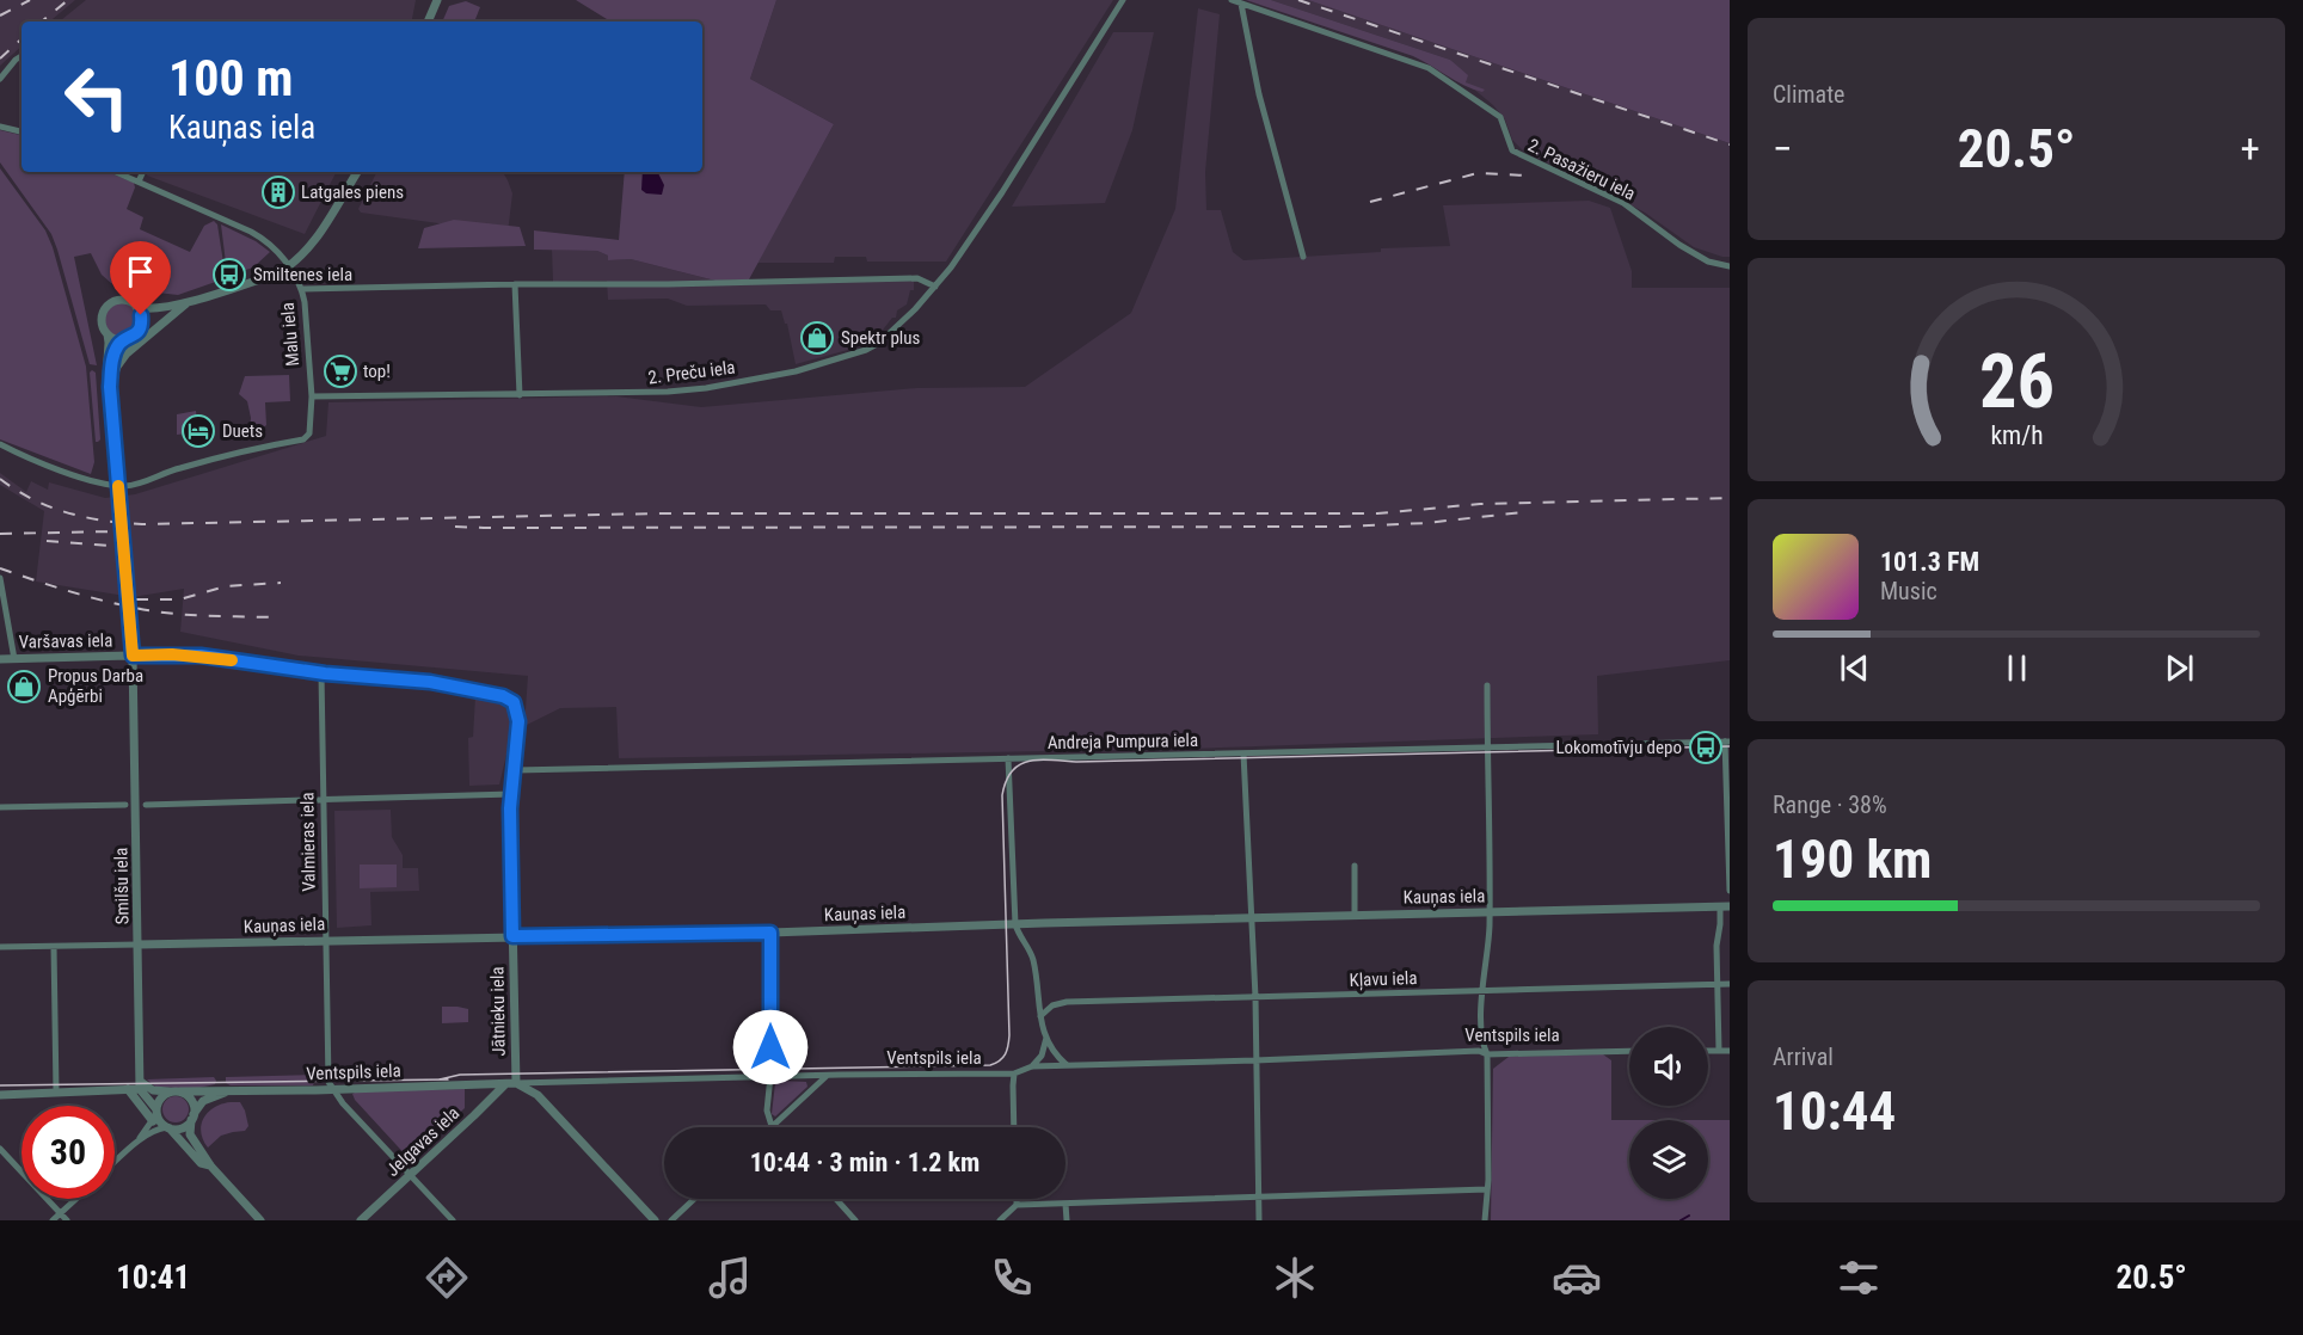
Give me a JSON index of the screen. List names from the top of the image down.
{
  "streets": {
    "street": [
      "2. Pasažieru iela",
      "Malu iela",
      "2. Preču iela",
      "Varšavas iela",
      "Andreja Pumpura iela",
      "Valmieras iela",
      "Smilšu iela",
      "Kauņas iela",
      "Kļavu iela",
      "Jātnieku iela",
      "Ventspils iela",
      "Jelgavas iela"
    ]
  },
  "crossings": [
    ["Malu iela", "2. Preču iela"],
    ["Varšavas iela", "Valmieras iela"],
    ["Varšavas iela", "Smilšu iela"],
    ["Varšavas iela", "Jātnieku iela"],
    ["Andreja Pumpura iela", "Jātnieku iela"],
    ["Valmieras iela", "Kauņas iela"],
    ["Valmieras iela", "Ventspils iela"],
    ["Valmieras iela", "Jelgavas iela"],
    ["Smilšu iela", "Kauņas iela"],
    ["Kauņas iela", "Jātnieku iela"],
    ["Jātnieku iela", "Ventspils iela"],
    ["Ventspils iela", "Jelgavas iela"]
  ],
  "places": {
    "building": ["Latgales piens"],
    "bus stop": ["Smiltenes iela", "Lokomotīvju depo"],
    "shop": ["Spektr plus", "Propus Darba Apģērbi"],
    "supermarket": ["top!"],
    "hotel": ["Duets"]
  },
  "page": {
    "tile": [
      "Climate",
      ["Range · 38%", "190 km"],
      ["Arrival", "10:44"]
    ],
    "turn": ["100 m", "Kauņas iela"],
    "heat": ["−", "20.5°", "+"],
    "song": ["101.3 FM", "Music"],
    "limit": "30",
    "trip": "10:44 · 3 min · 1.2 km",
    "tabs": ["10:41", "20.5°"],
    "gauge": ["26", "km/h"]
  }
}
